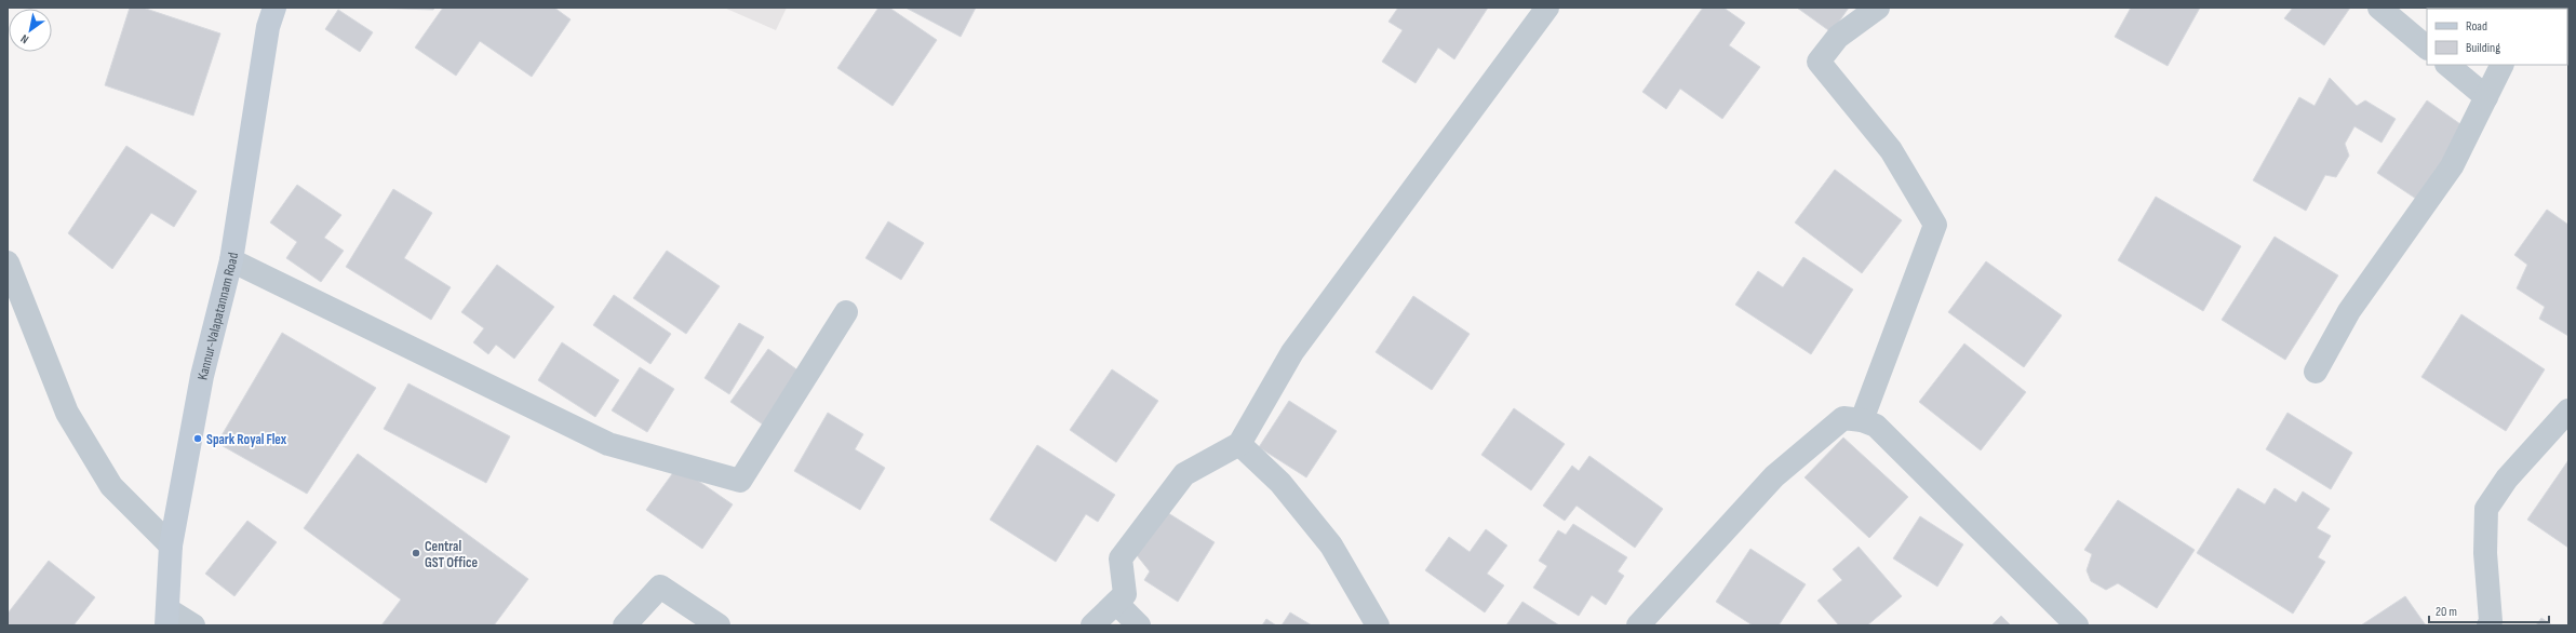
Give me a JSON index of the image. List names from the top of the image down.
{
  "streets": {
    "main road": ["Kannur-Valapatannam Road"]
  },
  "places": ["Spark Royal Flex", "Central GST Office"],
  "legend": ["Road", "Building"],
  "scale_bar": "20 m",
  "north": "bottom left"
}
